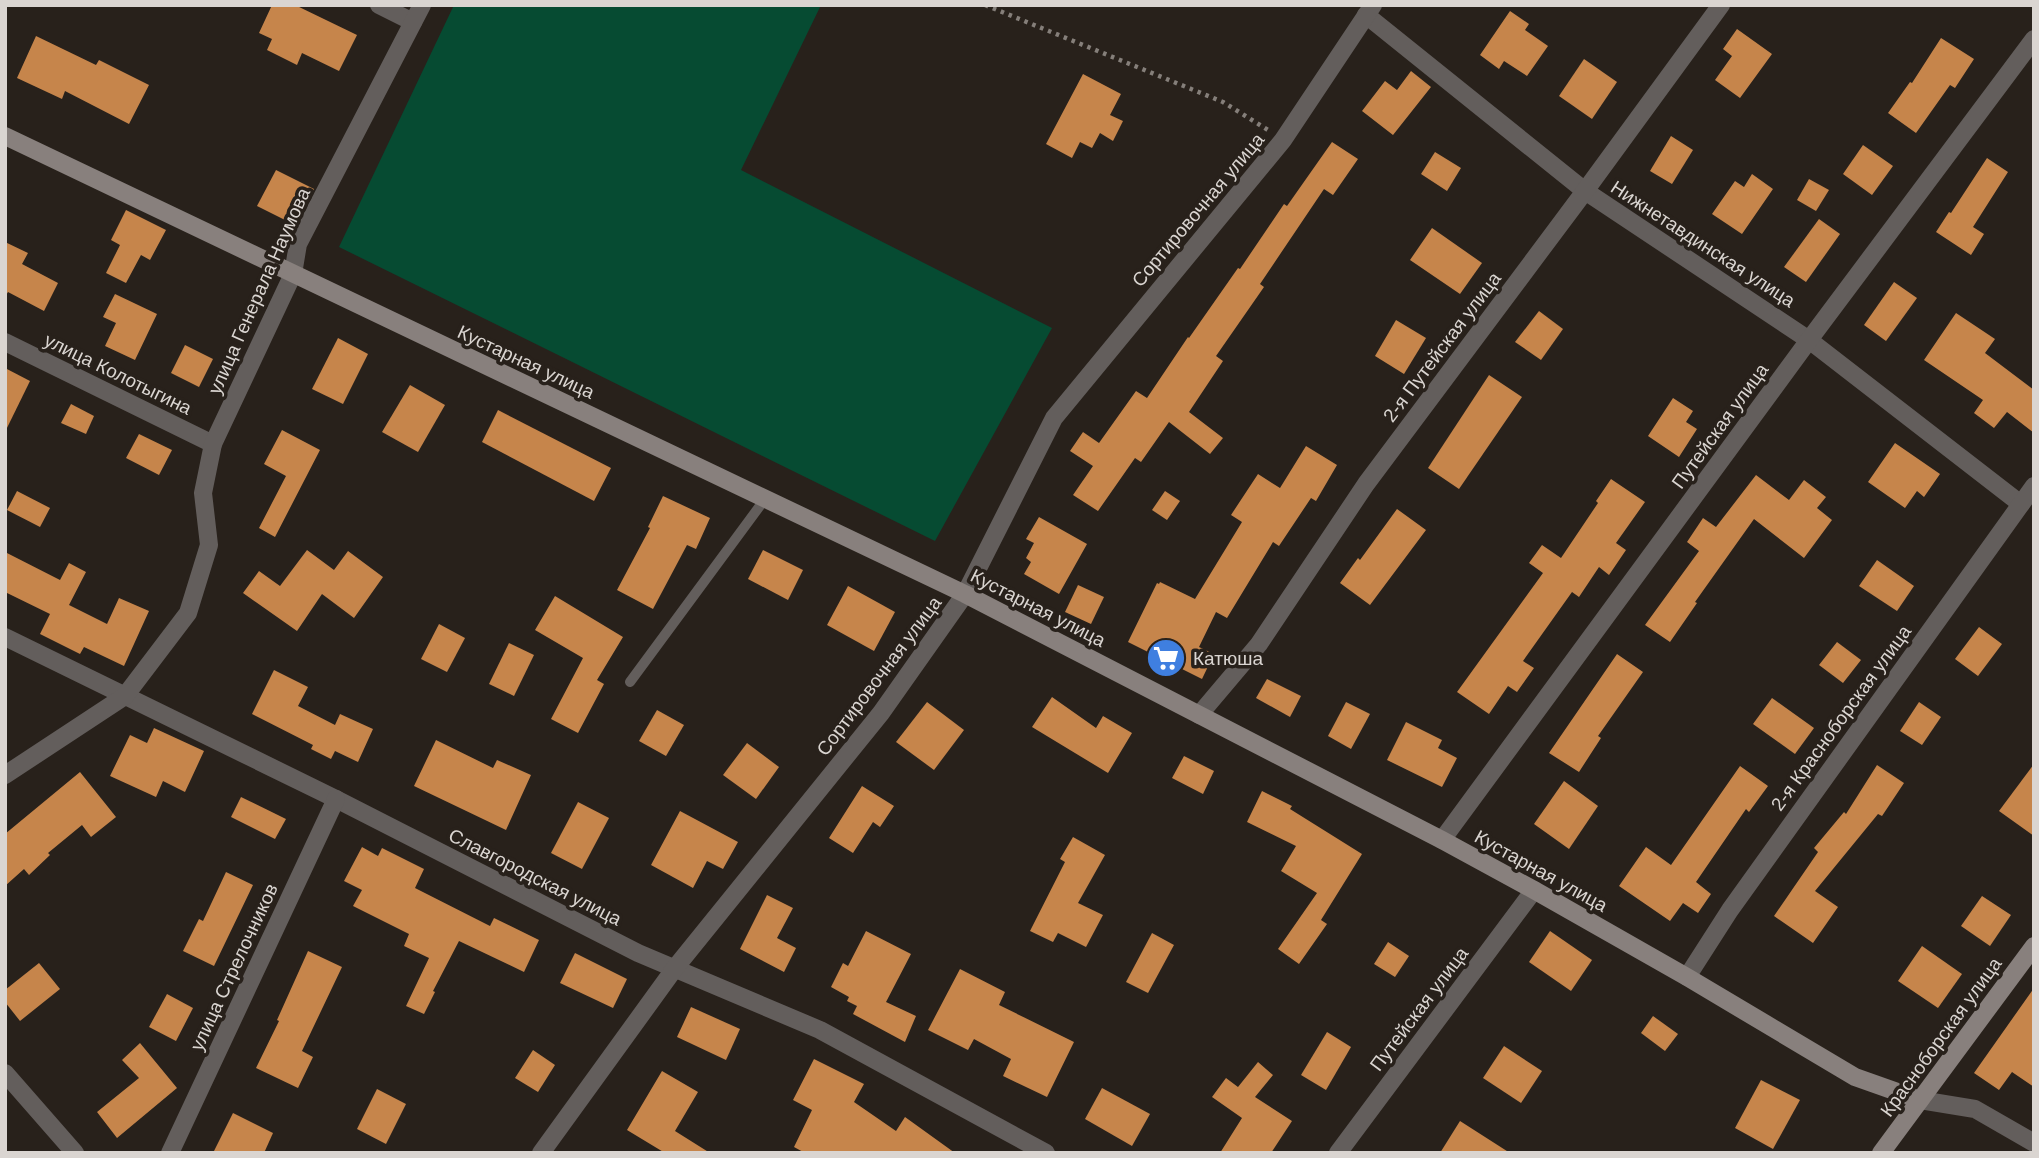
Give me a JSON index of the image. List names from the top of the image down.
{
  "streets": {
    "street": [
      "Сортировочная улица",
      "Нижнетавдинская улица",
      "улица Генерала Наумова",
      "2-я Путейская улица",
      "Кустарная улица",
      "улица Колотыгина",
      "Путейская улица",
      "2-я Красноборская улица",
      "Славгородская улица",
      "улица Стрелочников",
      "Красноборская улица"
    ]
  },
  "crossings": [
    ["Сортировочная улица", "Нижнетавдинская улица"],
    ["Сортировочная улица", "Кустарная улица"],
    ["Сортировочная улица", "Славгородская улица"],
    ["Нижнетавдинская улица", "2-я Путейская улица"],
    ["Нижнетавдинская улица", "Путейская улица"],
    ["Нижнетавдинская улица", "2-я Красноборская улица"],
    ["улица Генерала Наумова", "Кустарная улица"],
    ["улица Генерала Наумова", "улица Колотыгина"],
    ["улица Генерала Наумова", "Славгородская улица"],
    ["2-я Путейская улица", "Кустарная улица"],
    ["Кустарная улица", "Путейская улица"],
    ["Кустарная улица", "2-я Красноборская улица"],
    ["Кустарная улица", "Красноборская улица"],
    ["Славгородская улица", "улица Стрелочников"]
  ],
  "places": {
    "supermarket": ["Катюша"]
  }
}
